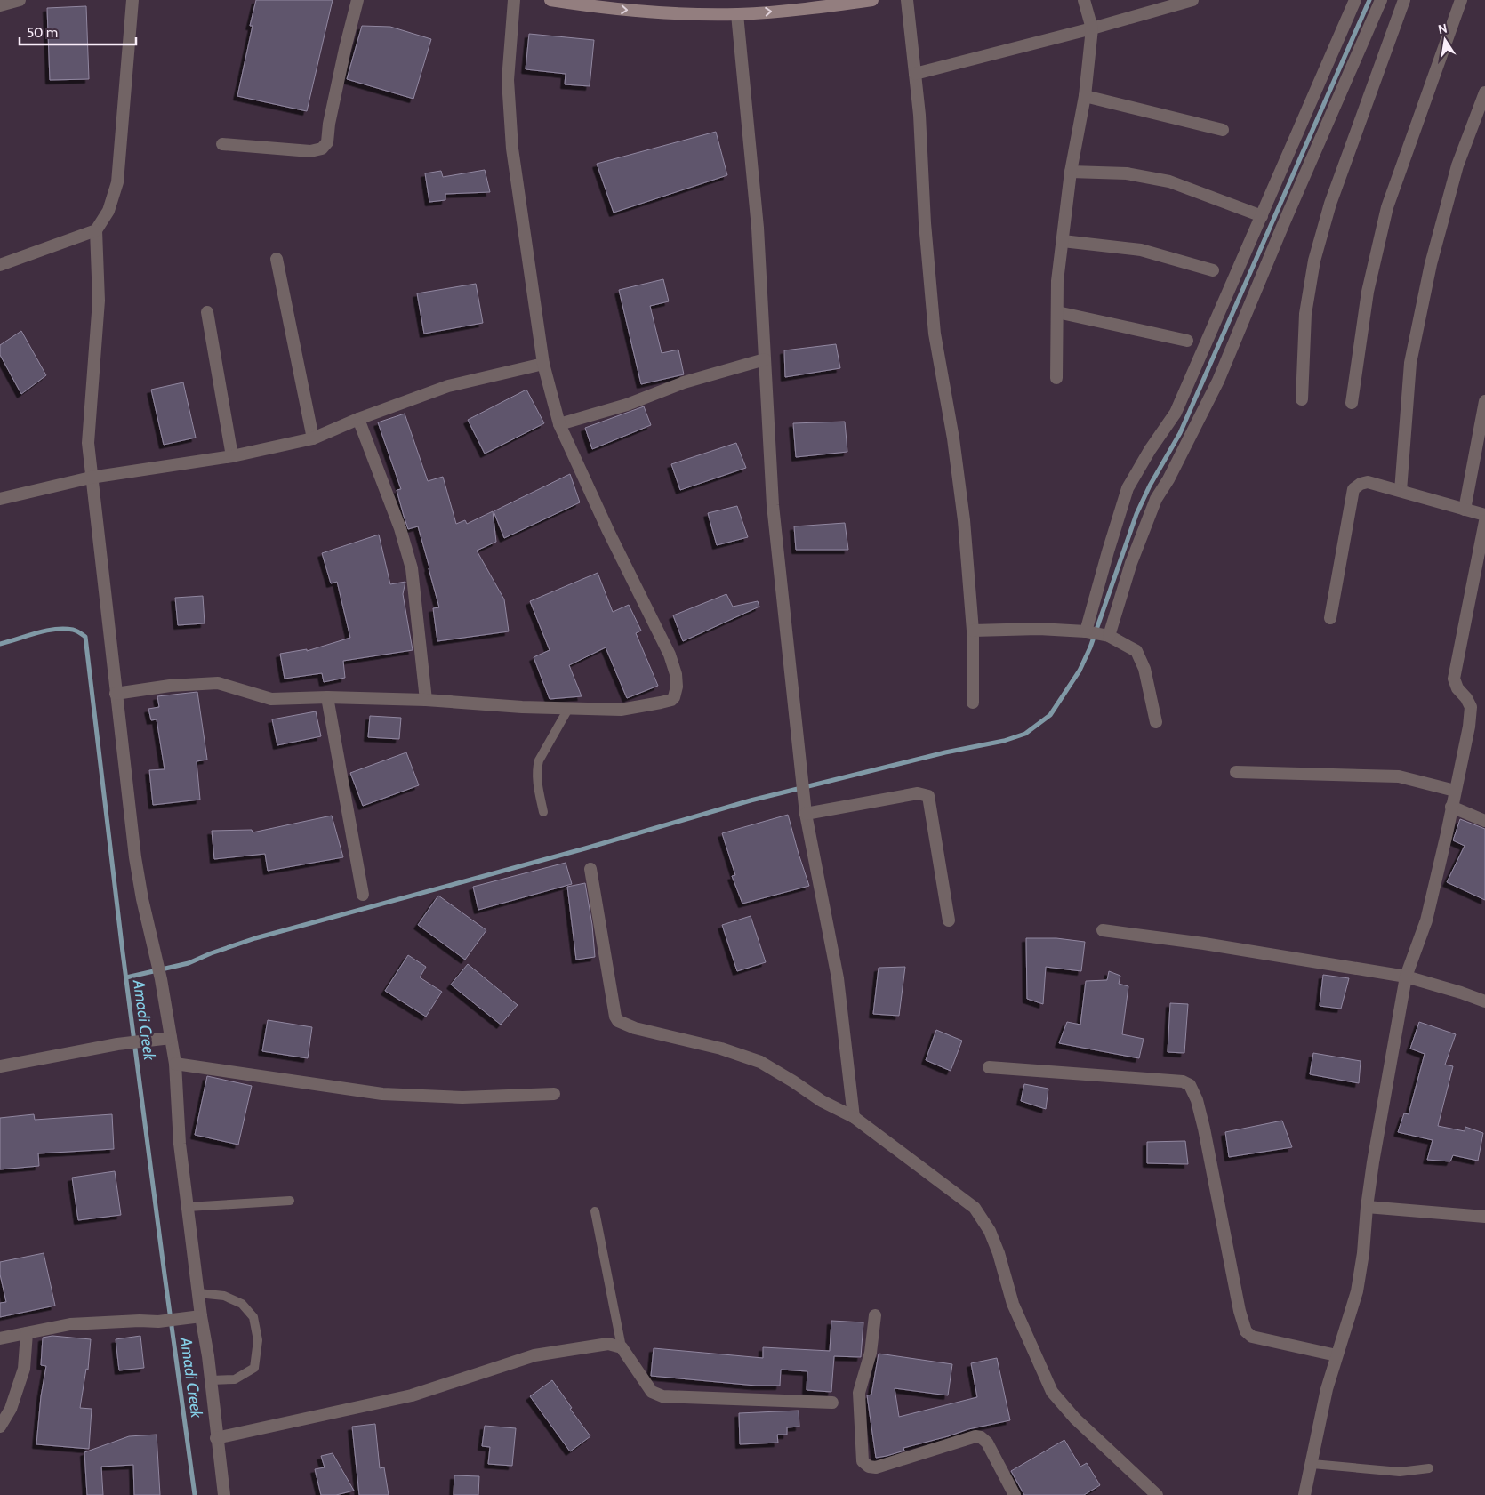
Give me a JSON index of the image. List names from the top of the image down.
{
  "water": ["Amadi Creek"],
  "scale_bar": "50 m",
  "north": "top"
}
